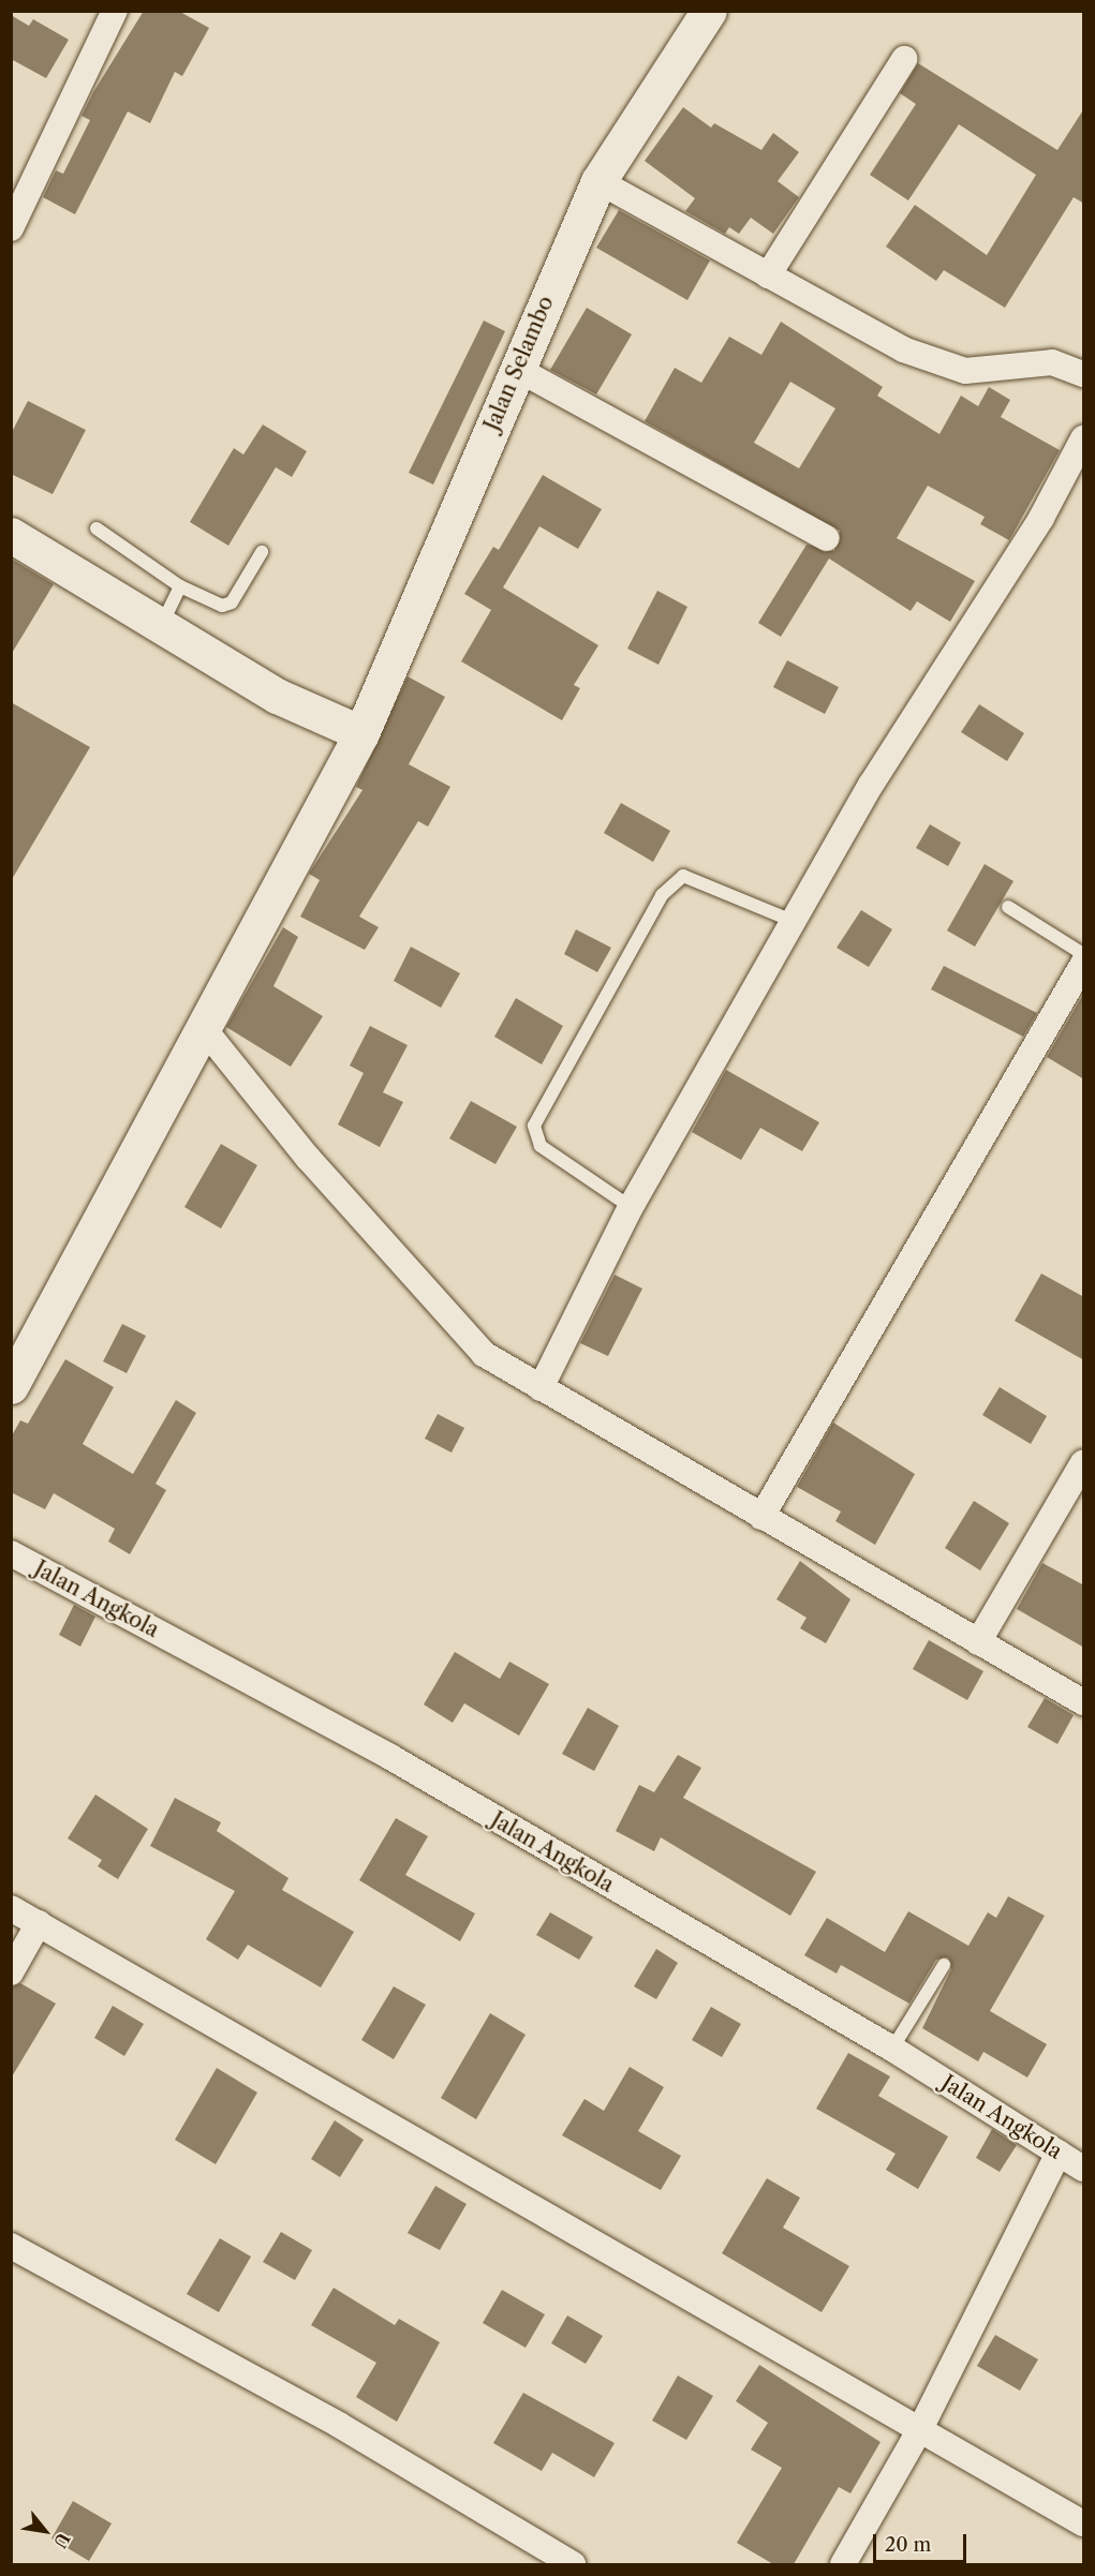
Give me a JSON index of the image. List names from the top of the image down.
{
  "streets": {
    "street": ["Jalan Selambo", "Jalan Angkola"]
  },
  "scale_bar": "20 m",
  "north": "bottom right"
}
